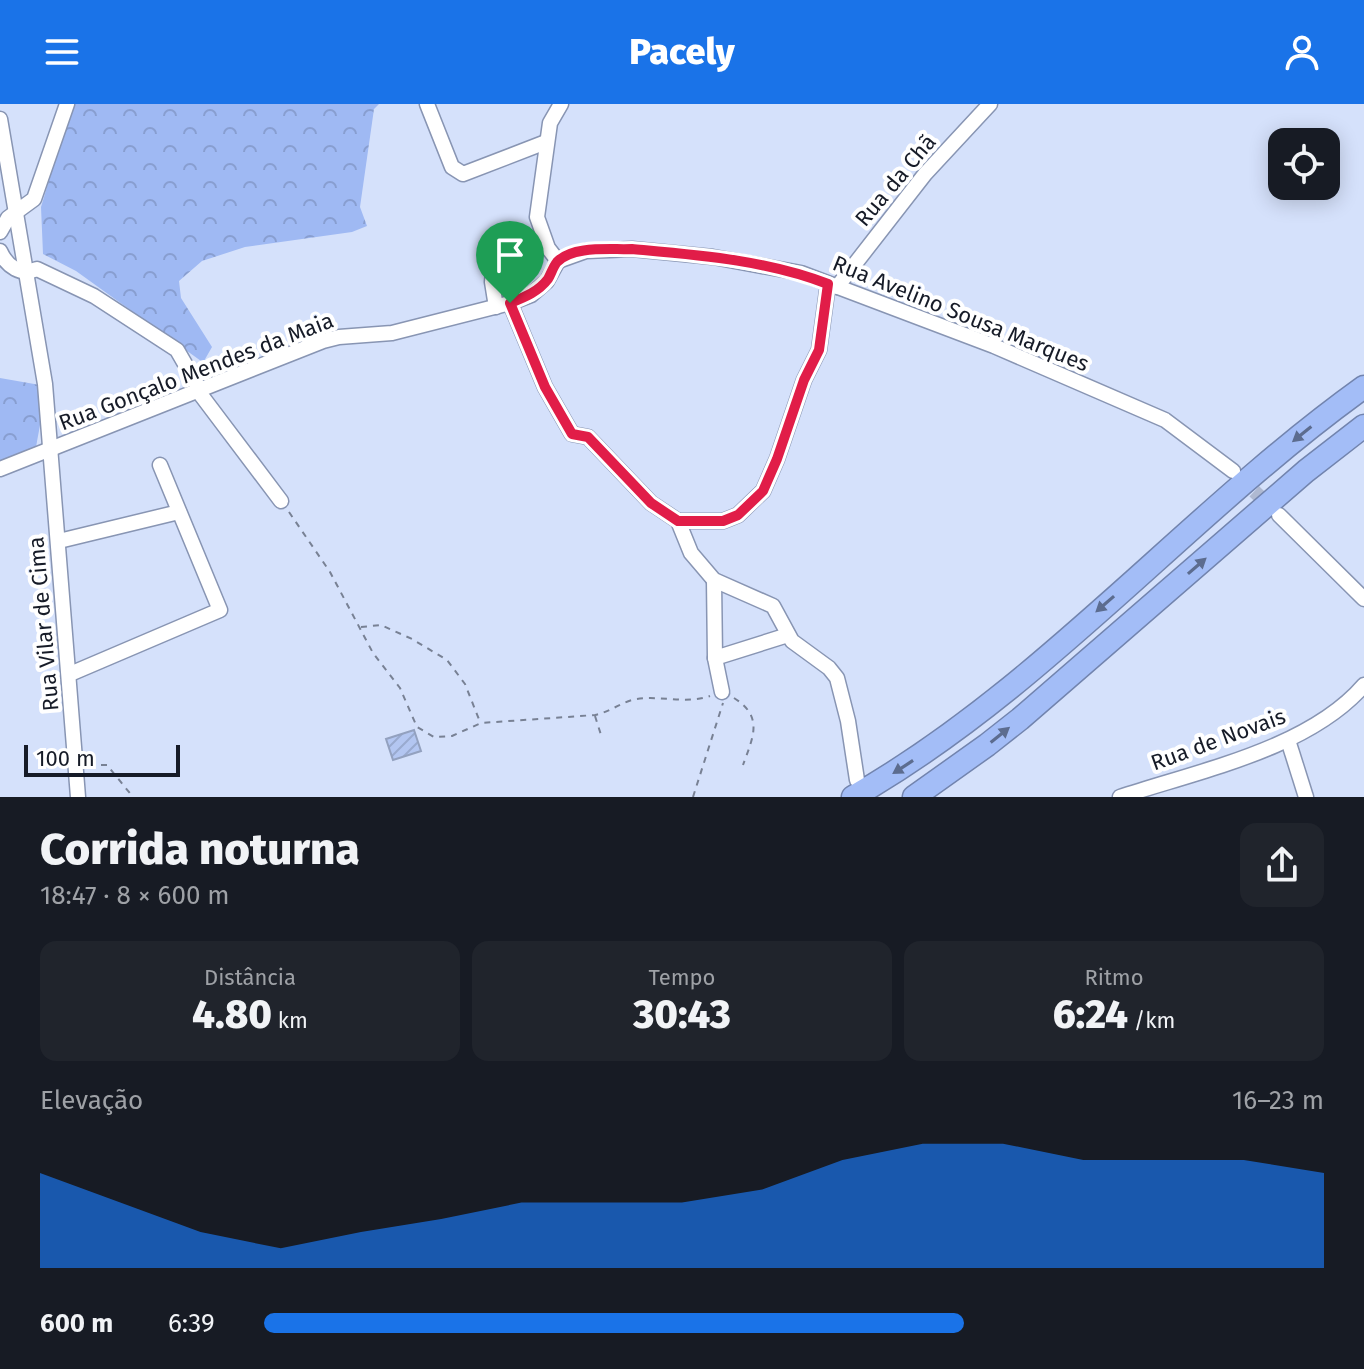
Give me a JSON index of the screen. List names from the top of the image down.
{
  "streets": {
    "street": [
      "Rua da Chã",
      "Rua Avelino Sousa Marques",
      "Rua Gonçalo Mendes da Maia",
      "Rua Vilar de Cima",
      "Rua de Novais"
    ]
  },
  "crossings": [
    ["Rua da Chã", "Rua Avelino Sousa Marques"],
    ["Rua Avelino Sousa Marques", "Rua Gonçalo Mendes da Maia"],
    ["Rua Gonçalo Mendes da Maia", "Rua Vilar de Cima"]
  ],
  "scale_bar": "100 m",
  "page": {
    "header": "Pacely",
    "scale": "100 m",
    "heading": ["Corrida noturna", "18:47 · 8 × 600 m"],
    "stats": [
      ["Distância", "4.80 km"],
      ["Tempo", "30:43"],
      ["Ritmo", "6:24 /km"]
    ],
    "chart": ["Elevação", "16–23 m"],
    "list": [
      {
        "name": "600 m",
        "note": "6:39"
      }
    ]
  }
}
